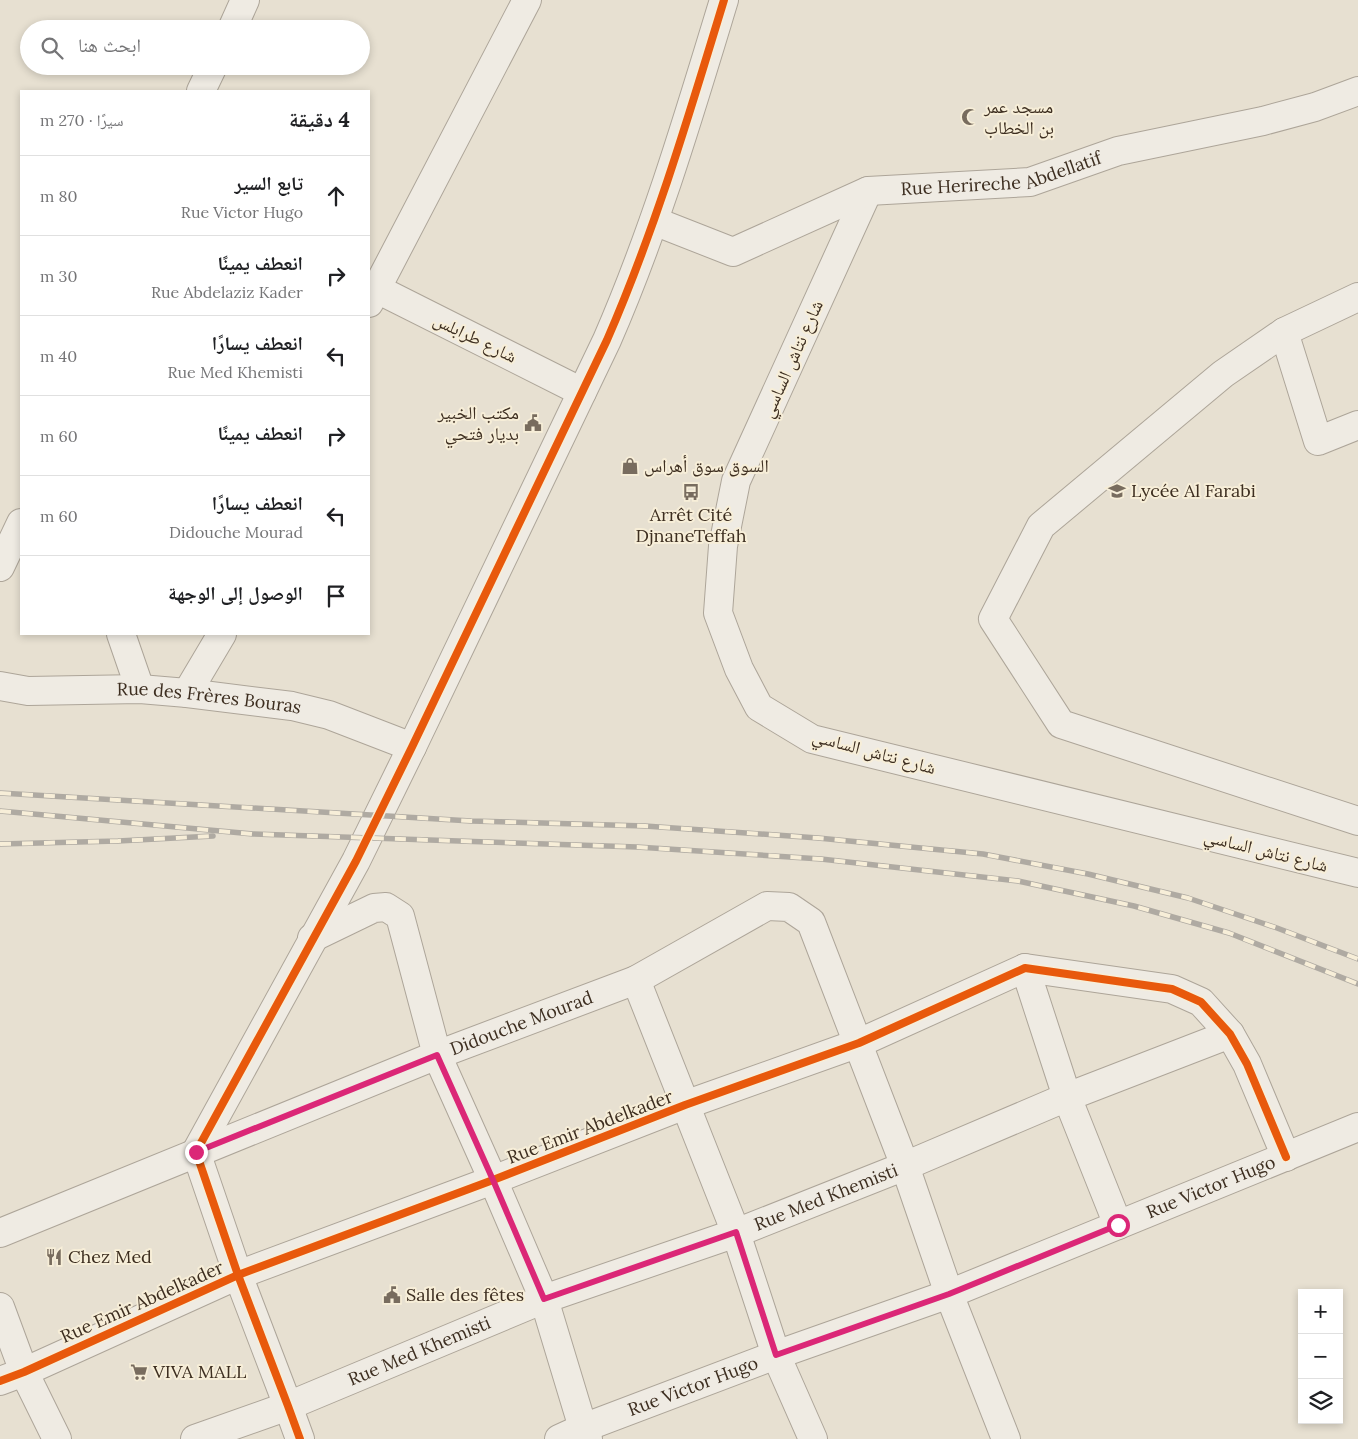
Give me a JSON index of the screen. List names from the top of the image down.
{
  "streets": {
    "street": [
      "Rue Herireche Abdellatif",
      "شارع طرابلس",
      "شارع نتاش الساسي",
      "Rue des Frères Bouras",
      "Didouche Mourad",
      "Rue Emir Abdelkader",
      "Rue Victor Hugo",
      "Rue Med Khemisti"
    ]
  },
  "crossings": [
    ["Rue Herireche Abdellatif", "شارع نتاش الساسي"],
    ["Didouche Mourad", "Rue Emir Abdelkader"]
  ],
  "places": {
    "mosque": ["مسجد عمر بن الخطاب"],
    "public building": ["مكتب الخبير بديار فتحي", "Salle des fêtes"],
    "shop": ["السوق سوق أهراس"],
    "school or university": ["Lycée Al Farabi"],
    "bus stop": ["Arrêt Cité DjnaneTeffah"],
    "restaurant": ["Chez Med"],
    "supermarket": ["VIVA MALL"]
  },
  "page": {
    "search": "ابحث هنا",
    "heading": ["4 دقيقة", "سيرًا · 270 m"],
    "list": [
      ["تابع السير", "Rue Victor Hugo", "80 m"],
      ["انعطف يمينًا", "Rue Abdelaziz Kader", "30 m"],
      ["انعطف يسارًا", "Rue Med Khemisti", "40 m"],
      ["انعطف يمينًا", "60 m"],
      ["انعطف يسارًا", "Didouche Mourad", "60 m"],
      "الوصول إلى الوجهة"
    ],
    "map_buttons": ["+", "−"]
  }
}
